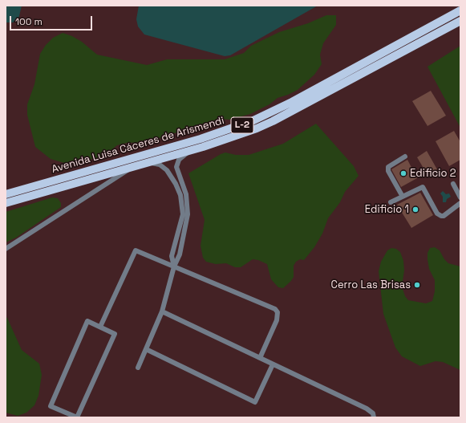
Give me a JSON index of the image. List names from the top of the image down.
{
  "streets": {
    "main road": ["L-2", "Avenida Luisa Cáceres de Arismendi"]
  },
  "crossings": [
    ["L-2", "Avenida Luisa Cáceres de Arismendi"]
  ],
  "places": ["Edificio 2", "Edificio 1", "Cerro Las Brisas"],
  "scale_bar": "100 m"
}
